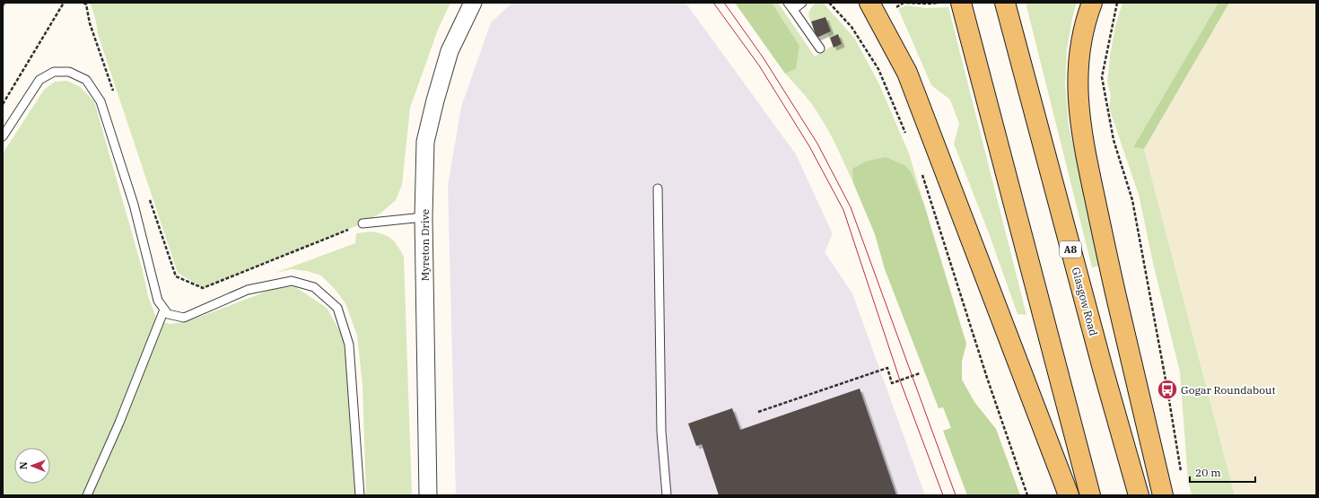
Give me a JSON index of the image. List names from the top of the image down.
{
  "streets": {
    "main road": ["A8", "Glasgow Road"],
    "street": ["Myreton Drive"]
  },
  "places": {
    "bus stop": ["Gogar Roundabout"]
  },
  "scale_bar": "20 m",
  "north": "left"
}
